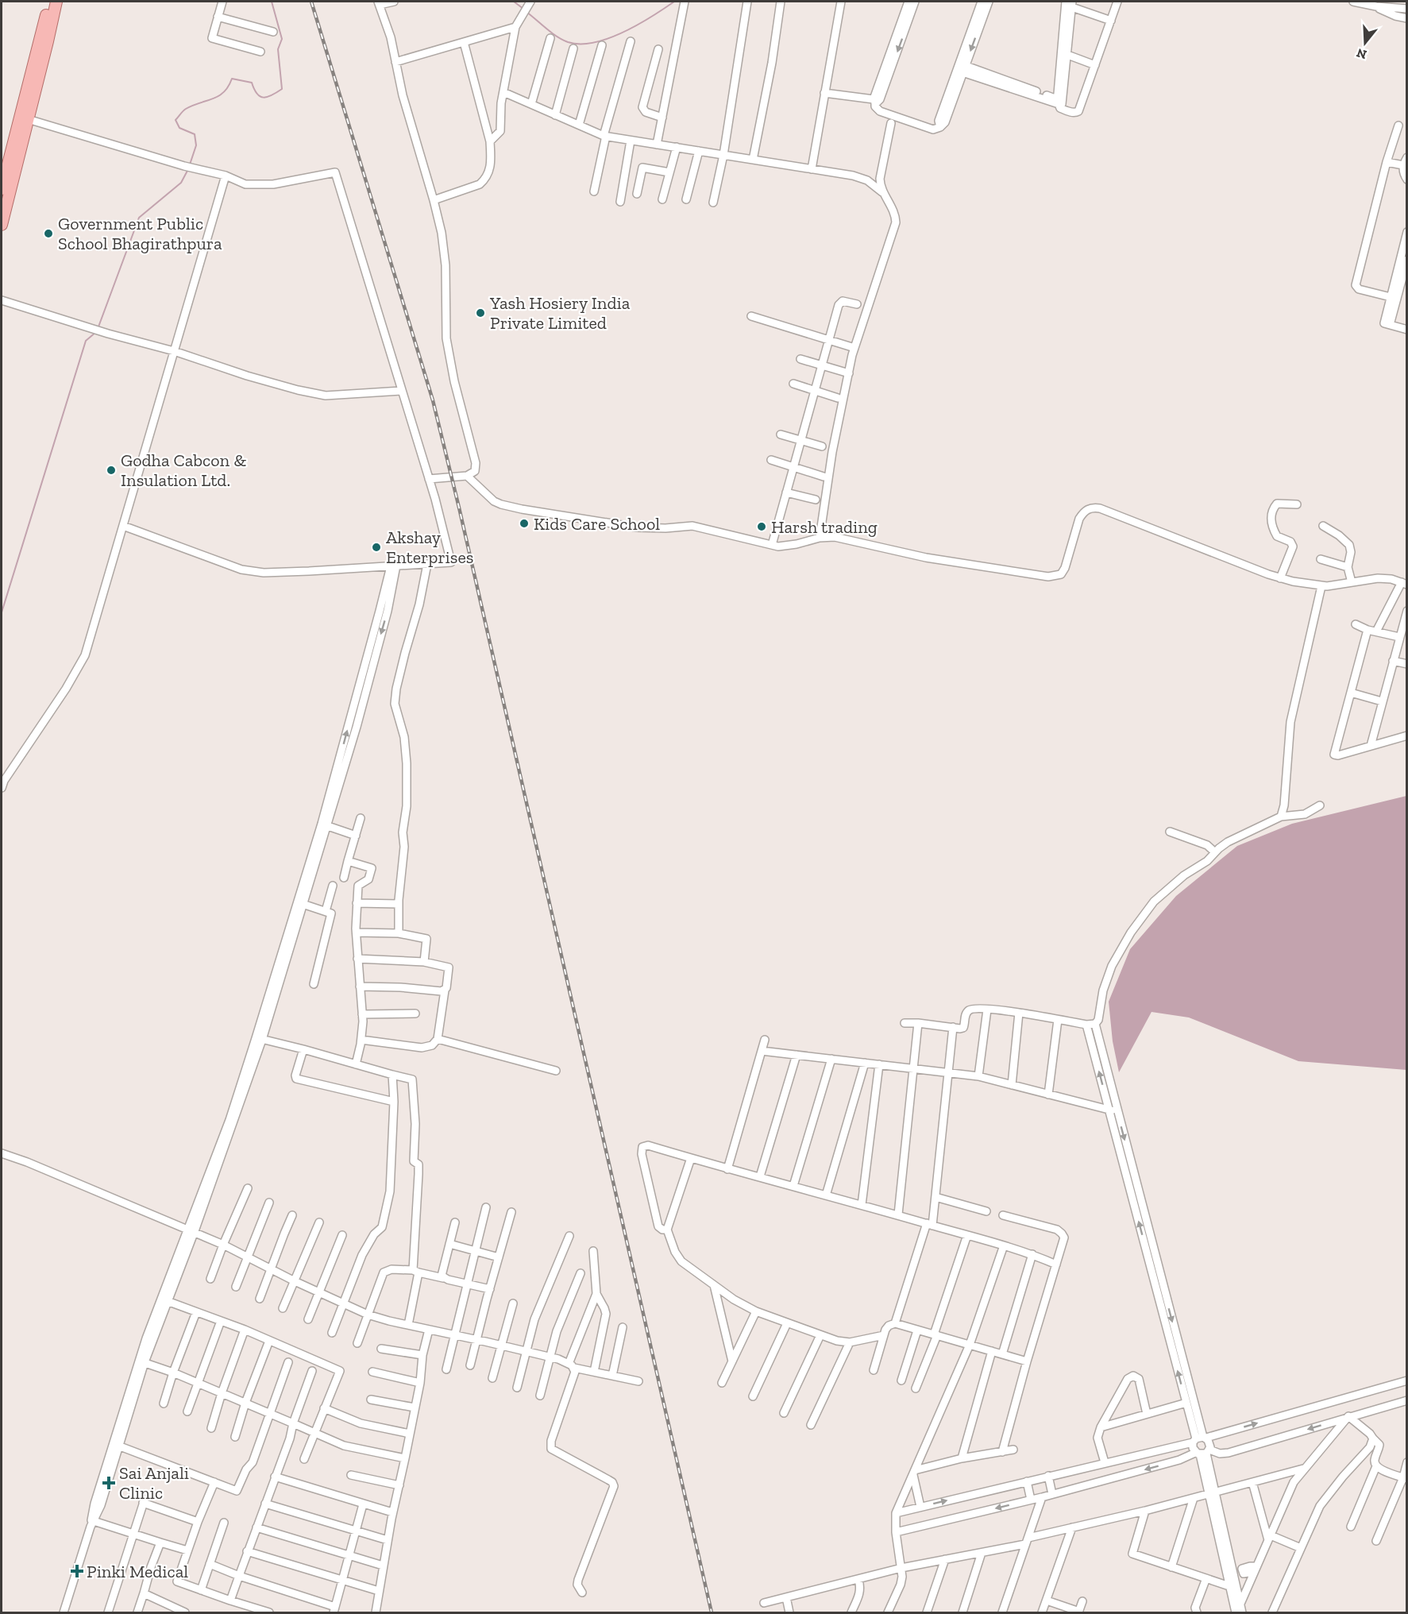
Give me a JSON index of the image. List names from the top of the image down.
{
  "places": {
    "other": [
      "Government Public School Bhagirathpura",
      "Yash Hosiery India Private Limited",
      "Godha Cabcon & Insulation Ltd.",
      "Kids Care School",
      "Harsh trading",
      "Akshay Enterprises"
    ],
    "health": ["Sai Anjali Clinic", "Pinki Medical"]
  },
  "north": "bottom"
}
